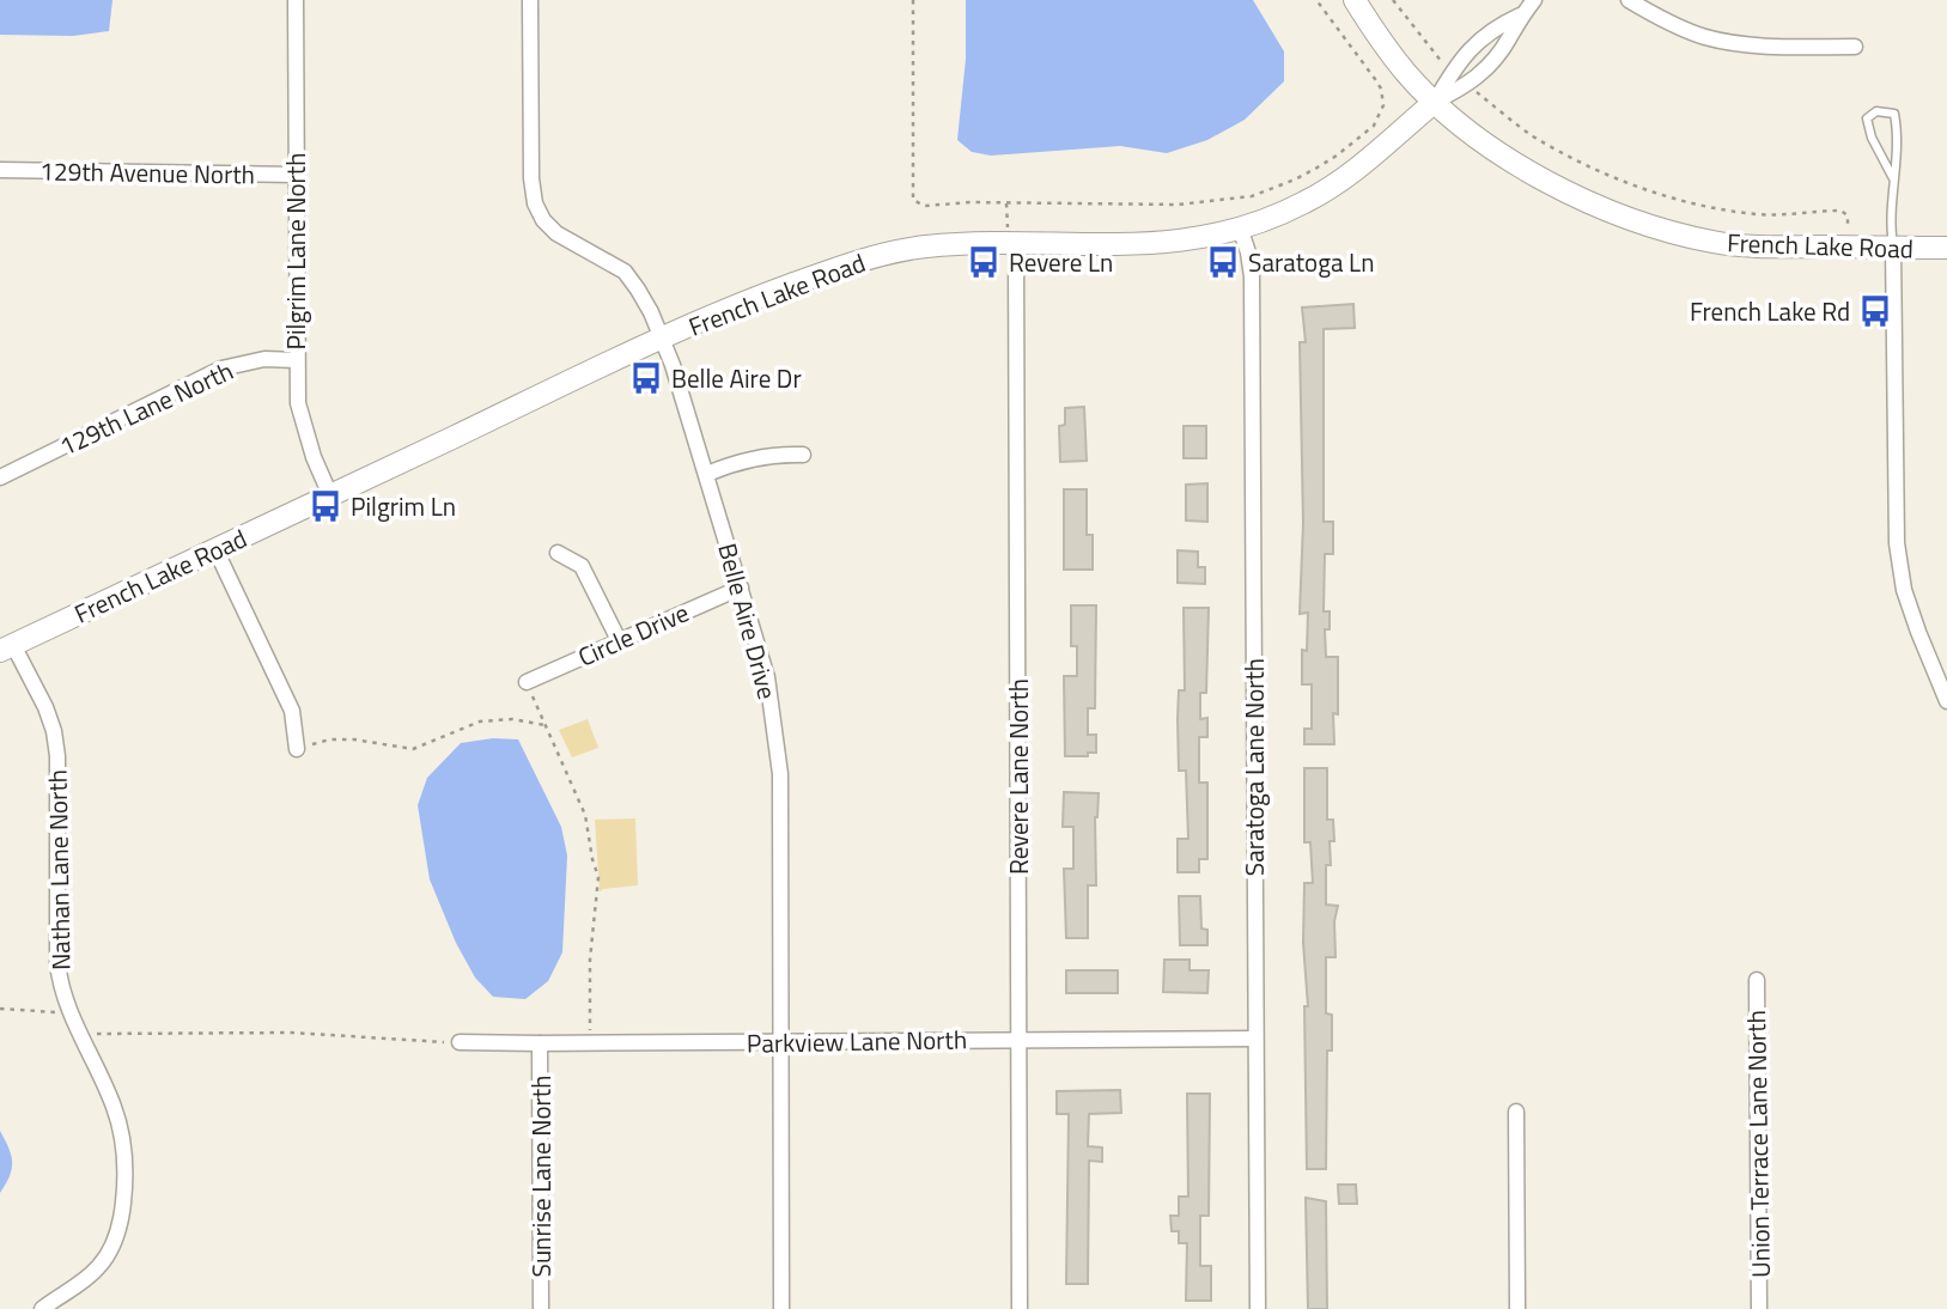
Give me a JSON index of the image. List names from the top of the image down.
{
  "streets": {
    "street": [
      "129th Avenue North",
      "French Lake Road",
      "Pilgrim Lane North",
      "129th Lane North",
      "Belle Aire Drive",
      "Circle Drive",
      "Saratoga Lane North",
      "Revere Lane North",
      "Nathan Lane North",
      "Parkview Lane North",
      "Union Terrace Lane North",
      "Sunrise Lane North"
    ]
  },
  "crossings": [
    ["129th Avenue North", "Pilgrim Lane North"],
    ["French Lake Road", "Pilgrim Lane North"],
    ["French Lake Road", "Belle Aire Drive"],
    ["French Lake Road", "Saratoga Lane North"],
    ["French Lake Road", "Revere Lane North"],
    ["French Lake Road", "Nathan Lane North"],
    ["Pilgrim Lane North", "129th Lane North"],
    ["Belle Aire Drive", "Circle Drive"],
    ["Belle Aire Drive", "Parkview Lane North"],
    ["Saratoga Lane North", "Parkview Lane North"],
    ["Revere Lane North", "Parkview Lane North"],
    ["Parkview Lane North", "Sunrise Lane North"]
  ],
  "places": {
    "bus stop": [
      "Revere Ln",
      "Saratoga Ln",
      "French Lake Rd",
      "Belle Aire Dr",
      "Pilgrim Ln"
    ]
  }
}
